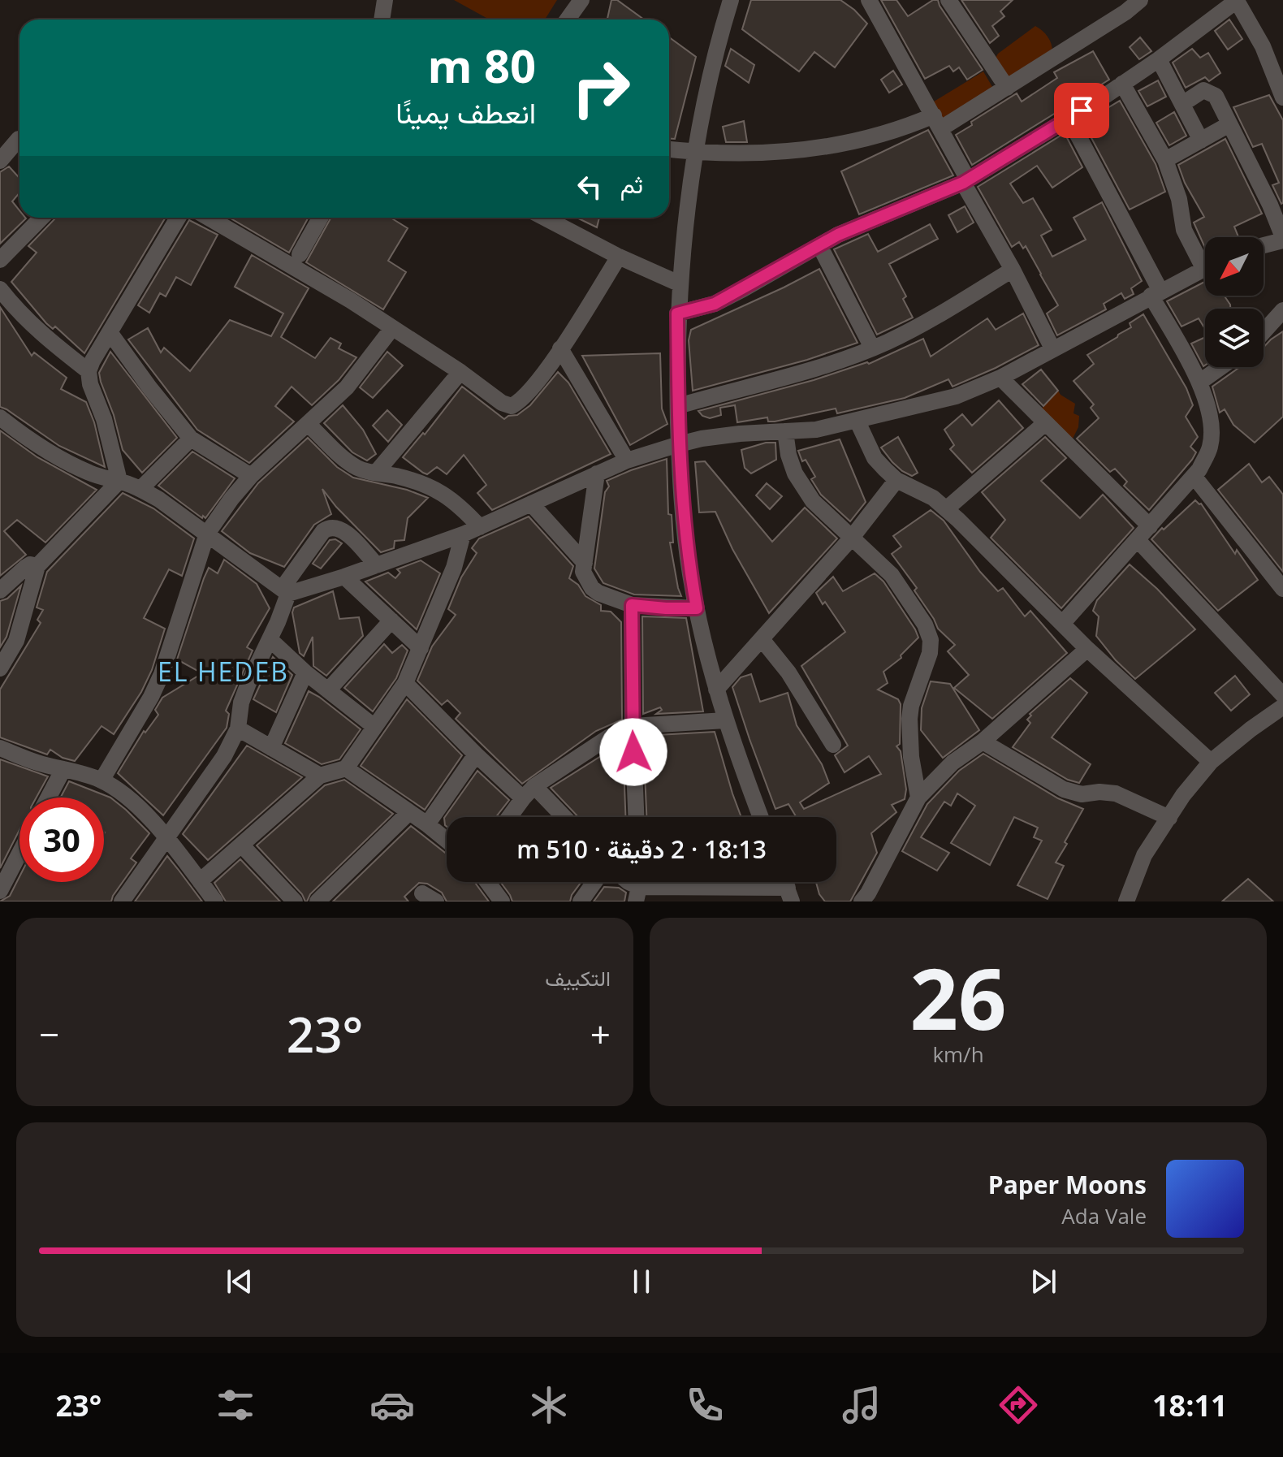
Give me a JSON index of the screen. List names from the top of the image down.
{
  "districts": ["EL HEDEB"],
  "north": "bottom left",
  "page": {
    "turn": ["80 m", "انعطف يمينًا"],
    "then": "ثم",
    "limit": "30",
    "trip": "18:13 · 2 دقيقة · 510 m",
    "tile": [
      ["26", "km/h"],
      "التكييف"
    ],
    "heat": ["−", "23°", "+"],
    "song": ["Paper Moons", "Ada Vale"],
    "tabs": ["18:11", "23°"]
  }
}
